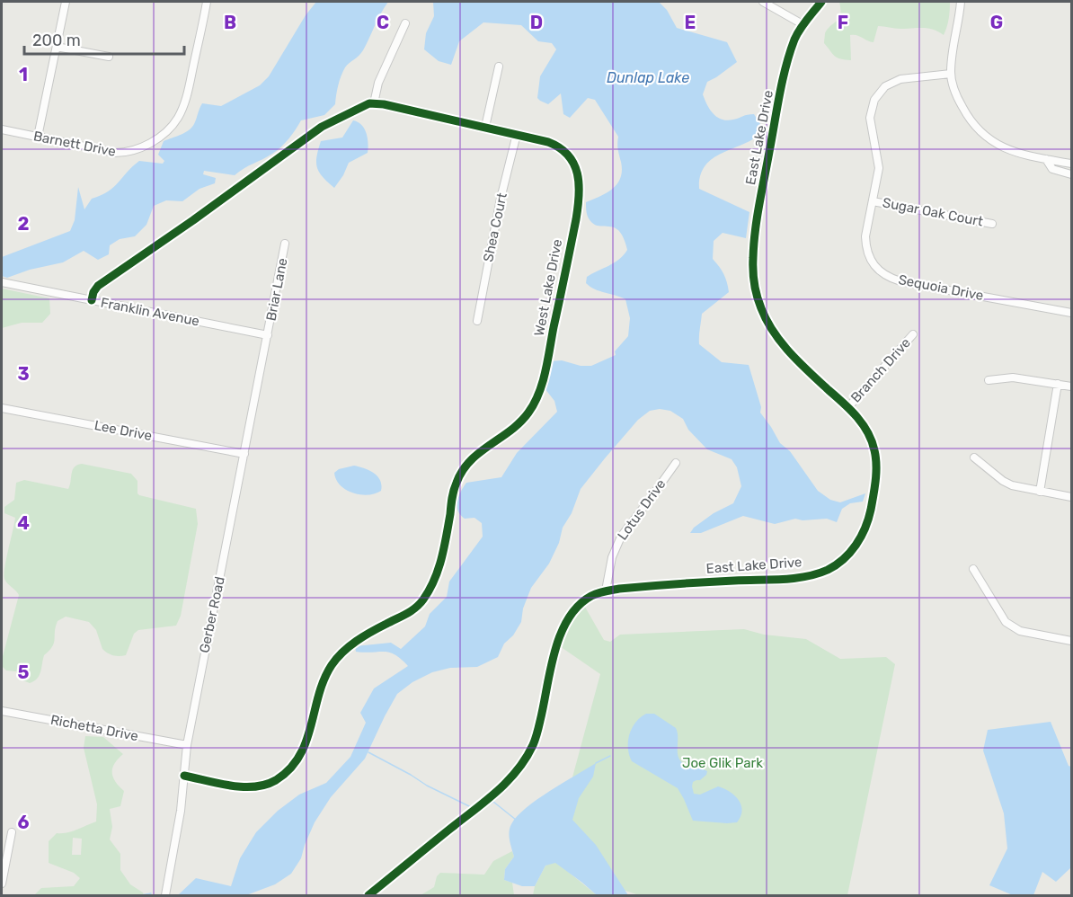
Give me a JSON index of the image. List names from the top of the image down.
{
  "streets": {
    "street": [
      "East Lake Drive",
      "Barnett Drive",
      "Sugar Oak Court",
      "Shea Court",
      "West Lake Drive",
      "Sequoia Drive",
      "Briar Lane",
      "Franklin Avenue",
      "Branch Drive",
      "Lee Drive",
      "Lotus Drive",
      "Gerber Road",
      "Richetta Drive"
    ]
  },
  "crossings": [
    ["East Lake Drive", "Branch Drive"],
    ["East Lake Drive", "Lotus Drive"],
    ["Sugar Oak Court", "Sequoia Drive"],
    ["Shea Court", "West Lake Drive"],
    ["West Lake Drive", "Gerber Road"],
    ["Briar Lane", "Franklin Avenue"],
    ["Briar Lane", "Gerber Road"],
    ["Franklin Avenue", "Gerber Road"],
    ["Lee Drive", "Gerber Road"],
    ["Gerber Road", "Richetta Drive"]
  ],
  "water": ["Dunlap Lake"],
  "parks": ["Joe Glik Park"],
  "scale_bar": "200 m",
  "grid": {
    "columns": [
      "B",
      "C",
      "D",
      "E",
      "F",
      "G"
    ],
    "rows": [
      "1",
      "2",
      "3",
      "4",
      "5",
      "6"
    ]
  }
}
